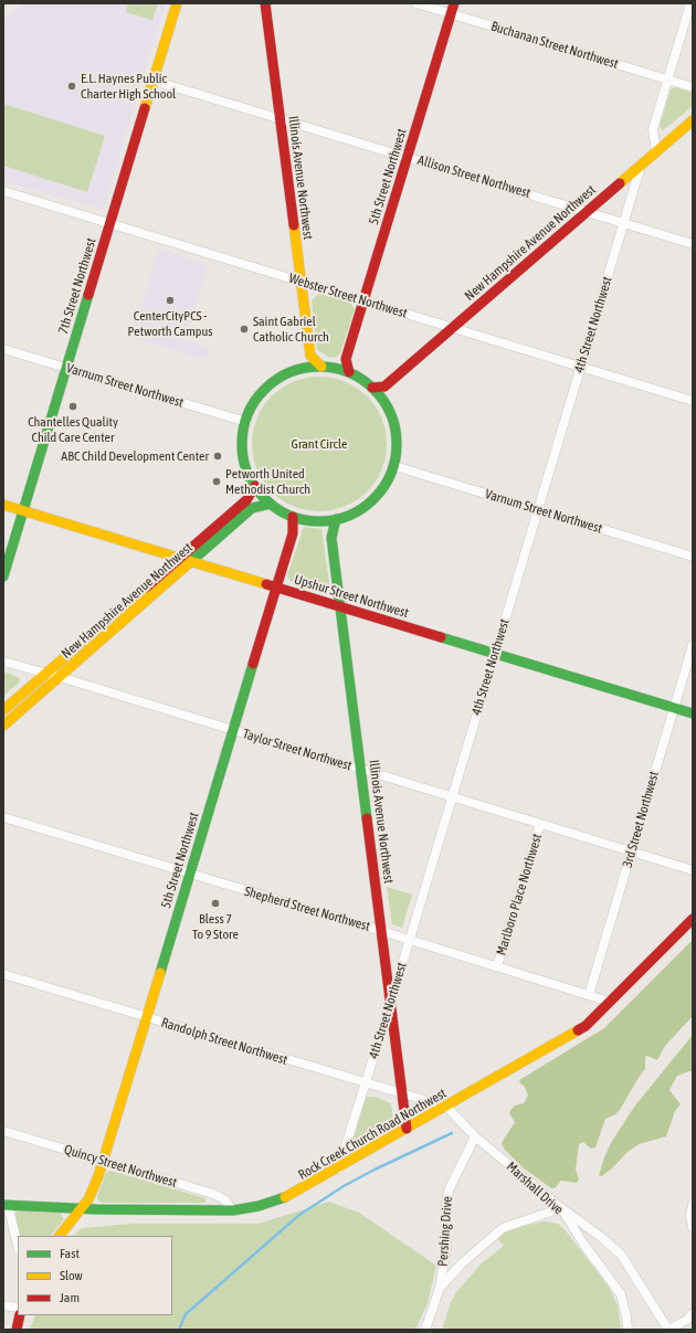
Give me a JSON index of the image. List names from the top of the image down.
{
  "streets": {
    "street": [
      "Buchanan Street Northwest",
      "5th Street Northwest",
      "Allison Street Northwest",
      "Illinois Avenue Northwest",
      "New Hampshire Avenue Northwest",
      "7th Street Northwest",
      "Webster Street Northwest",
      "4th Street Northwest",
      "Varnum Street Northwest",
      "Upshur Street Northwest",
      "Taylor Street Northwest",
      "3rd Street Northwest",
      "Marlboro Place Northwest",
      "Shepherd Street Northwest",
      "Randolph Street Northwest",
      "Rock Creek Church Road Northwest",
      "Quincy Street Northwest",
      "Marshall Drive",
      "Pershing Drive"
    ]
  },
  "crossings": [
    ["Buchanan Street Northwest", "5th Street Northwest"],
    ["5th Street Northwest", "Allison Street Northwest"],
    ["5th Street Northwest", "Illinois Avenue Northwest"],
    ["5th Street Northwest", "New Hampshire Avenue Northwest"],
    ["5th Street Northwest", "Webster Street Northwest"],
    ["5th Street Northwest", "Varnum Street Northwest"],
    ["5th Street Northwest", "Upshur Street Northwest"],
    ["5th Street Northwest", "Taylor Street Northwest"],
    ["5th Street Northwest", "Shepherd Street Northwest"],
    ["5th Street Northwest", "Randolph Street Northwest"],
    ["5th Street Northwest", "Rock Creek Church Road Northwest"],
    ["5th Street Northwest", "Quincy Street Northwest"],
    ["Allison Street Northwest", "Illinois Avenue Northwest"],
    ["Allison Street Northwest", "New Hampshire Avenue Northwest"],
    ["Allison Street Northwest", "7th Street Northwest"],
    ["Allison Street Northwest", "4th Street Northwest"],
    ["Illinois Avenue Northwest", "New Hampshire Avenue Northwest"],
    ["Illinois Avenue Northwest", "Webster Street Northwest"],
    ["Illinois Avenue Northwest", "4th Street Northwest"],
    ["Illinois Avenue Northwest", "Varnum Street Northwest"],
    ["Illinois Avenue Northwest", "Upshur Street Northwest"],
    ["Illinois Avenue Northwest", "Taylor Street Northwest"],
    ["Illinois Avenue Northwest", "Shepherd Street Northwest"],
    ["Illinois Avenue Northwest", "Randolph Street Northwest"],
    ["Illinois Avenue Northwest", "Rock Creek Church Road Northwest"],
    ["New Hampshire Avenue Northwest", "Webster Street Northwest"],
    ["New Hampshire Avenue Northwest", "4th Street Northwest"],
    ["New Hampshire Avenue Northwest", "Varnum Street Northwest"],
    ["New Hampshire Avenue Northwest", "Upshur Street Northwest"],
    ["New Hampshire Avenue Northwest", "Taylor Street Northwest"],
    ["7th Street Northwest", "Webster Street Northwest"],
    ["7th Street Northwest", "Varnum Street Northwest"],
    ["7th Street Northwest", "Upshur Street Northwest"],
    ["Webster Street Northwest", "4th Street Northwest"],
    ["4th Street Northwest", "Varnum Street Northwest"],
    ["4th Street Northwest", "Upshur Street Northwest"],
    ["4th Street Northwest", "Taylor Street Northwest"],
    ["4th Street Northwest", "Shepherd Street Northwest"],
    ["4th Street Northwest", "Randolph Street Northwest"],
    ["4th Street Northwest", "Rock Creek Church Road Northwest"],
    ["Upshur Street Northwest", "3rd Street Northwest"],
    ["Taylor Street Northwest", "3rd Street Northwest"],
    ["Taylor Street Northwest", "Marlboro Place Northwest"],
    ["3rd Street Northwest", "Shepherd Street Northwest"],
    ["Marlboro Place Northwest", "Shepherd Street Northwest"],
    ["Shepherd Street Northwest", "Rock Creek Church Road Northwest"],
    ["Randolph Street Northwest", "Rock Creek Church Road Northwest"],
    ["Randolph Street Northwest", "Marshall Drive"],
    ["Rock Creek Church Road Northwest", "Quincy Street Northwest"],
    ["Rock Creek Church Road Northwest", "Marshall Drive"],
    ["Marshall Drive", "Pershing Drive"]
  ],
  "parks": ["Grant Circle"],
  "places": [
    "E.L. Haynes Public Charter High School",
    "CenterCityPCS - Petworth Campus",
    "Saint Gabriel Catholic Church",
    "Chantelles Quality Child Care Center",
    "ABC Child Development Center",
    "Petworth United Methodist Church",
    "Bless 7 To 9 Store"
  ],
  "legend": ["Fast", "Slow", "Jam"]
}
